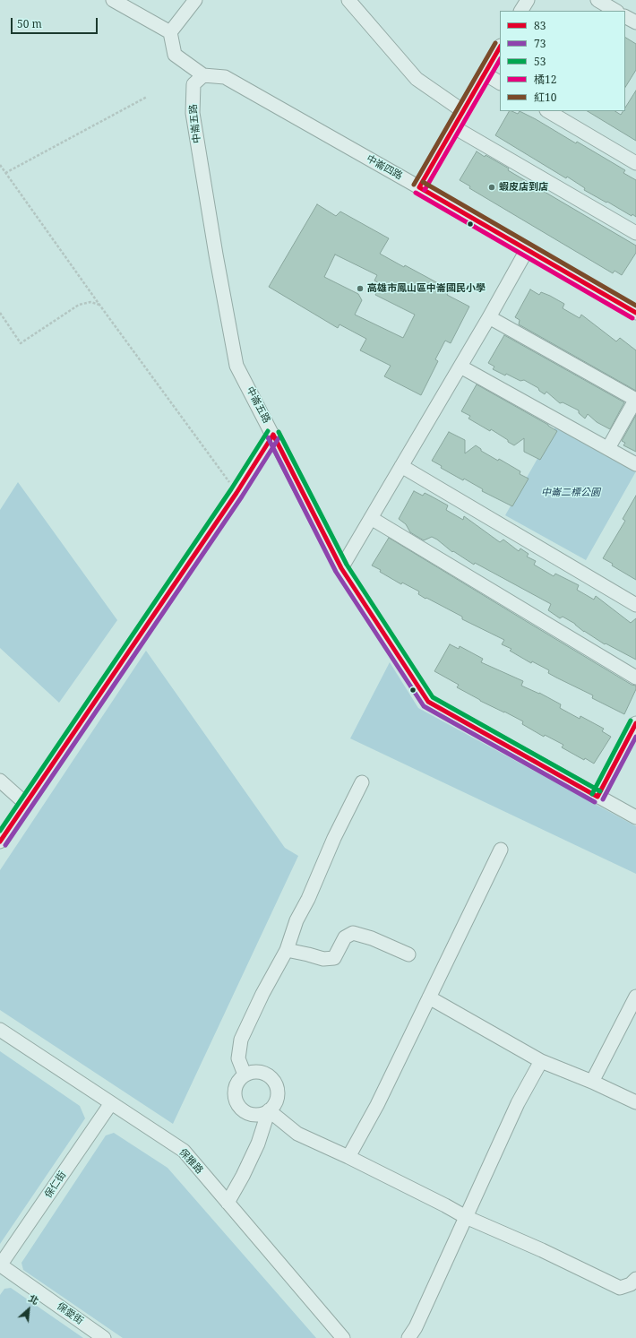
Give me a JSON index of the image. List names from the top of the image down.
{
  "streets": {
    "street": [
      "中崙五路",
      "中崙四路",
      "保雅路",
      "保仁街",
      "保愛街"
    ]
  },
  "crossings": [
    ["中崙五路", "中崙四路"],
    ["保雅路", "保仁街"],
    ["保仁街", "保愛街"]
  ],
  "parks": ["中崙二標公園"],
  "places": ["蝦皮店到店", "高雄市鳳山區中崙國民小學"],
  "lines": [
    "transit line 紅10",
    "transit line 83",
    "transit line 橘12",
    "transit line 53",
    "transit line 73"
  ],
  "legend": [
    "83",
    "73",
    "53",
    "橘12",
    "紅10"
  ],
  "scale_bar": "50 m",
  "north": "top right"
}
